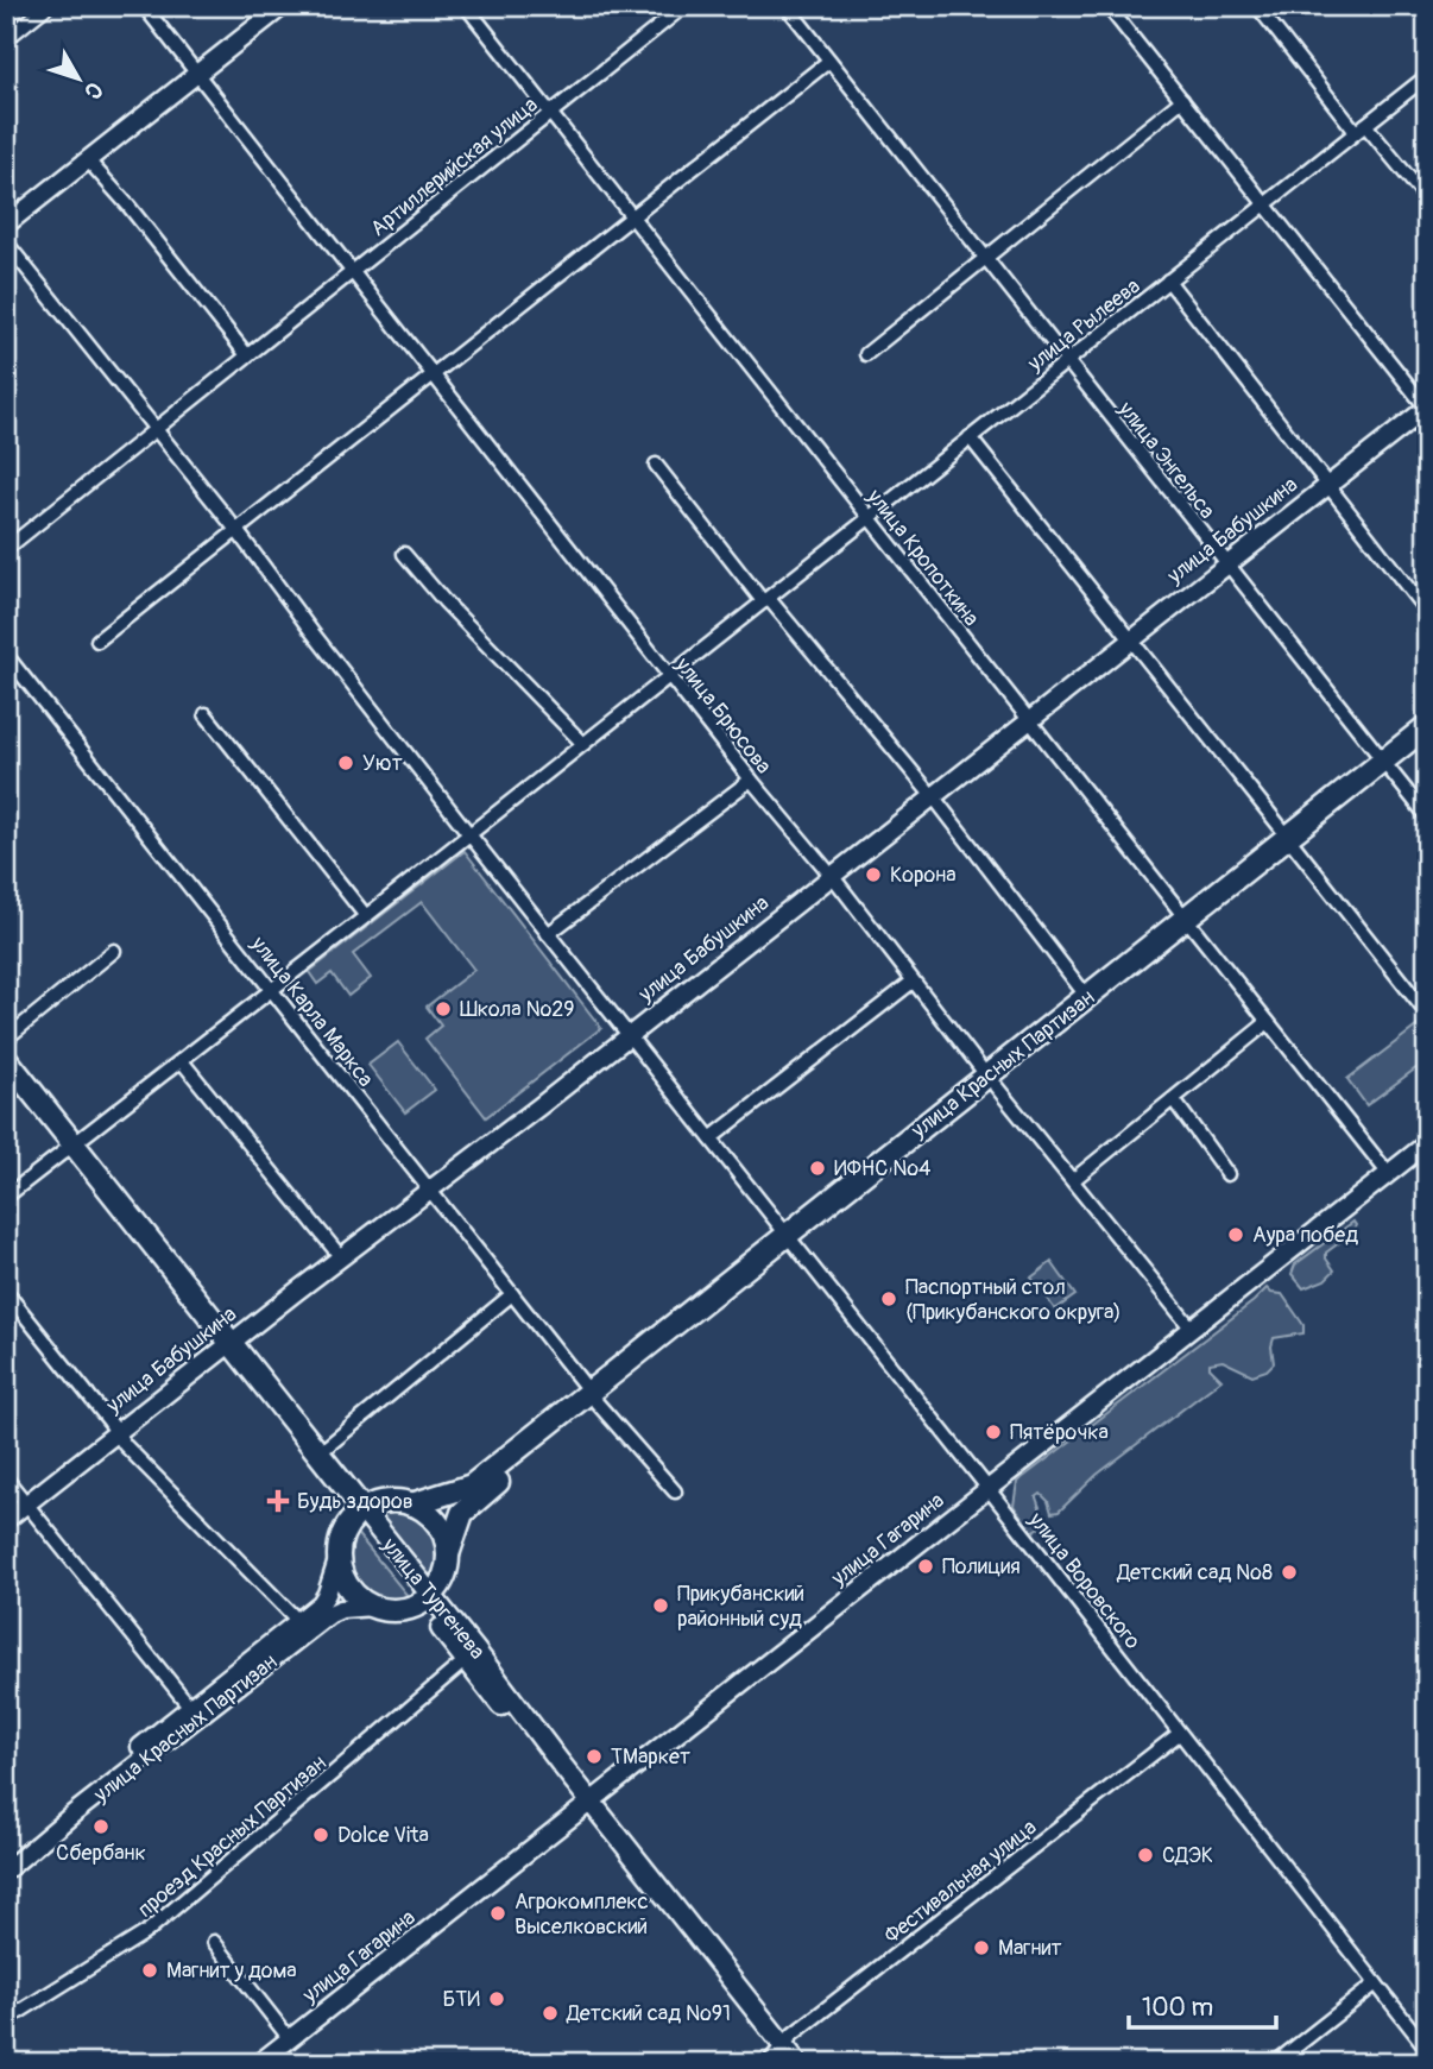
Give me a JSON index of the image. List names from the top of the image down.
{
  "streets": {
    "highway": ["улица Красных Партизан", "улица Тургенева"],
    "street": [
      "Артиллерийская улица",
      "улица Рылеева",
      "улица Энгельса",
      "улица Бабушкина",
      "улица Кропоткина",
      "улица Брюсова",
      "улица Карла Маркса",
      "улица Гагарина",
      "улица Воровского",
      "проезд Красных Партизан",
      "Фестивальная улица"
    ]
  },
  "crossings": [
    ["Артиллерийская улица", "улица Кропоткина"],
    ["Артиллерийская улица", "улица Брюсова"],
    ["Артиллерийская улица", "улица Воровского"],
    ["улица Рылеева", "улица Энгельса"],
    ["улица Рылеева", "улица Кропоткина"],
    ["улица Рылеева", "улица Брюсова"],
    ["улица Рылеева", "улица Карла Маркса"],
    ["улица Рылеева", "улица Воровского"],
    ["улица Рылеева", "улица Тургенева"],
    ["улица Энгельса", "улица Бабушкина"],
    ["улица Энгельса", "улица Красных Партизан"],
    ["улица Бабушкина", "улица Кропоткина"],
    ["улица Бабушкина", "улица Брюсова"],
    ["улица Бабушкина", "улица Карла Маркса"],
    ["улица Бабушкина", "улица Воровского"],
    ["улица Бабушкина", "улица Тургенева"],
    ["улица Кропоткина", "улица Красных Партизан"],
    ["улица Кропоткина", "улица Гагарина"],
    ["улица Брюсова", "улица Красных Партизан"],
    ["улица Брюсова", "улица Гагарина"],
    ["улица Карла Маркса", "улица Красных Партизан"],
    ["улица Красных Партизан", "улица Воровского"],
    ["улица Красных Партизан", "улица Тургенева"],
    ["улица Гагарина", "улица Воровского"],
    ["улица Гагарина", "улица Тургенева"],
    ["улица Воровского", "Фестивальная улица"],
    ["улица Тургенева", "проезд Красных Партизан"],
    ["улица Тургенева", "Фестивальная улица"]
  ],
  "places": {
    "other": [
      "Уют",
      "Корона",
      "Школа №29",
      "ИФНС №4",
      "Аура побед",
      "Паспортный стол (Прикубанского округа)",
      "Пятёрочка",
      "Полиция",
      "Детский сад №8",
      "Прикубанский районный суд",
      "ТМаркет",
      "Сбербанк",
      "Dolce Vita",
      "СДЭК",
      "Агрокомплекс Выселковский",
      "Магнит",
      "Магнит у дома",
      "БТИ",
      "Детский сад №91"
    ],
    "health": ["Будь здоров"]
  },
  "scale_bar": "100 m",
  "north": "bottom right"
}
